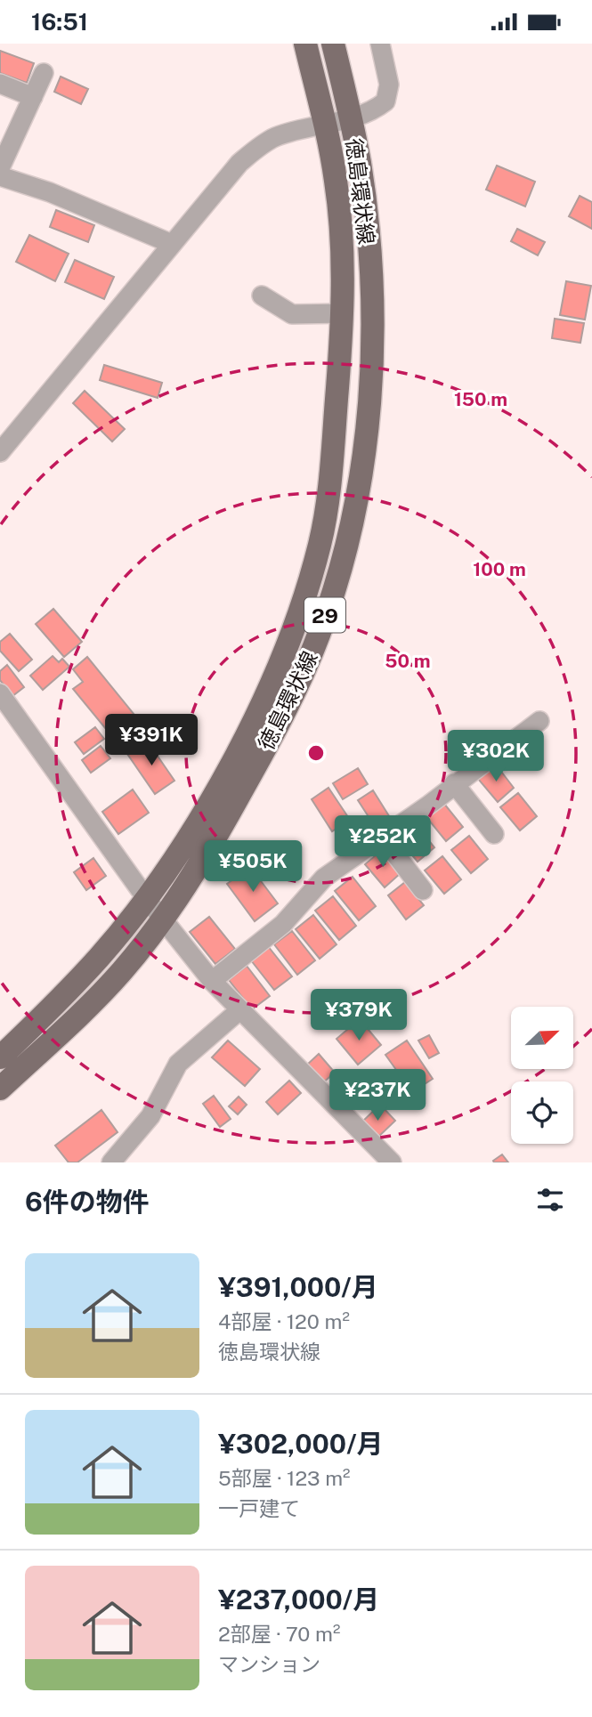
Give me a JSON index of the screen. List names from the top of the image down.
{
  "streets": {
    "main road": ["徳島環状線", "29"]
  },
  "north": "top right",
  "page": {
    "status": "16:51",
    "price": [
      "¥391K",
      "¥302K",
      "¥252K",
      "¥505K",
      "¥379K",
      "¥237K"
    ],
    "heading": "6件の物件",
    "list": [
      {
        "name": "¥391,000/月",
        "note": "4部屋 · 120 m² · 徳島環状線"
      },
      {
        "name": "¥302,000/月",
        "note": "5部屋 · 123 m² · 一戸建て"
      },
      {
        "name": "¥237,000/月",
        "note": "2部屋 · 70 m² · マンション"
      }
    ]
  },
  "rings": ["150 m", "100 m", "50 m"]
}
